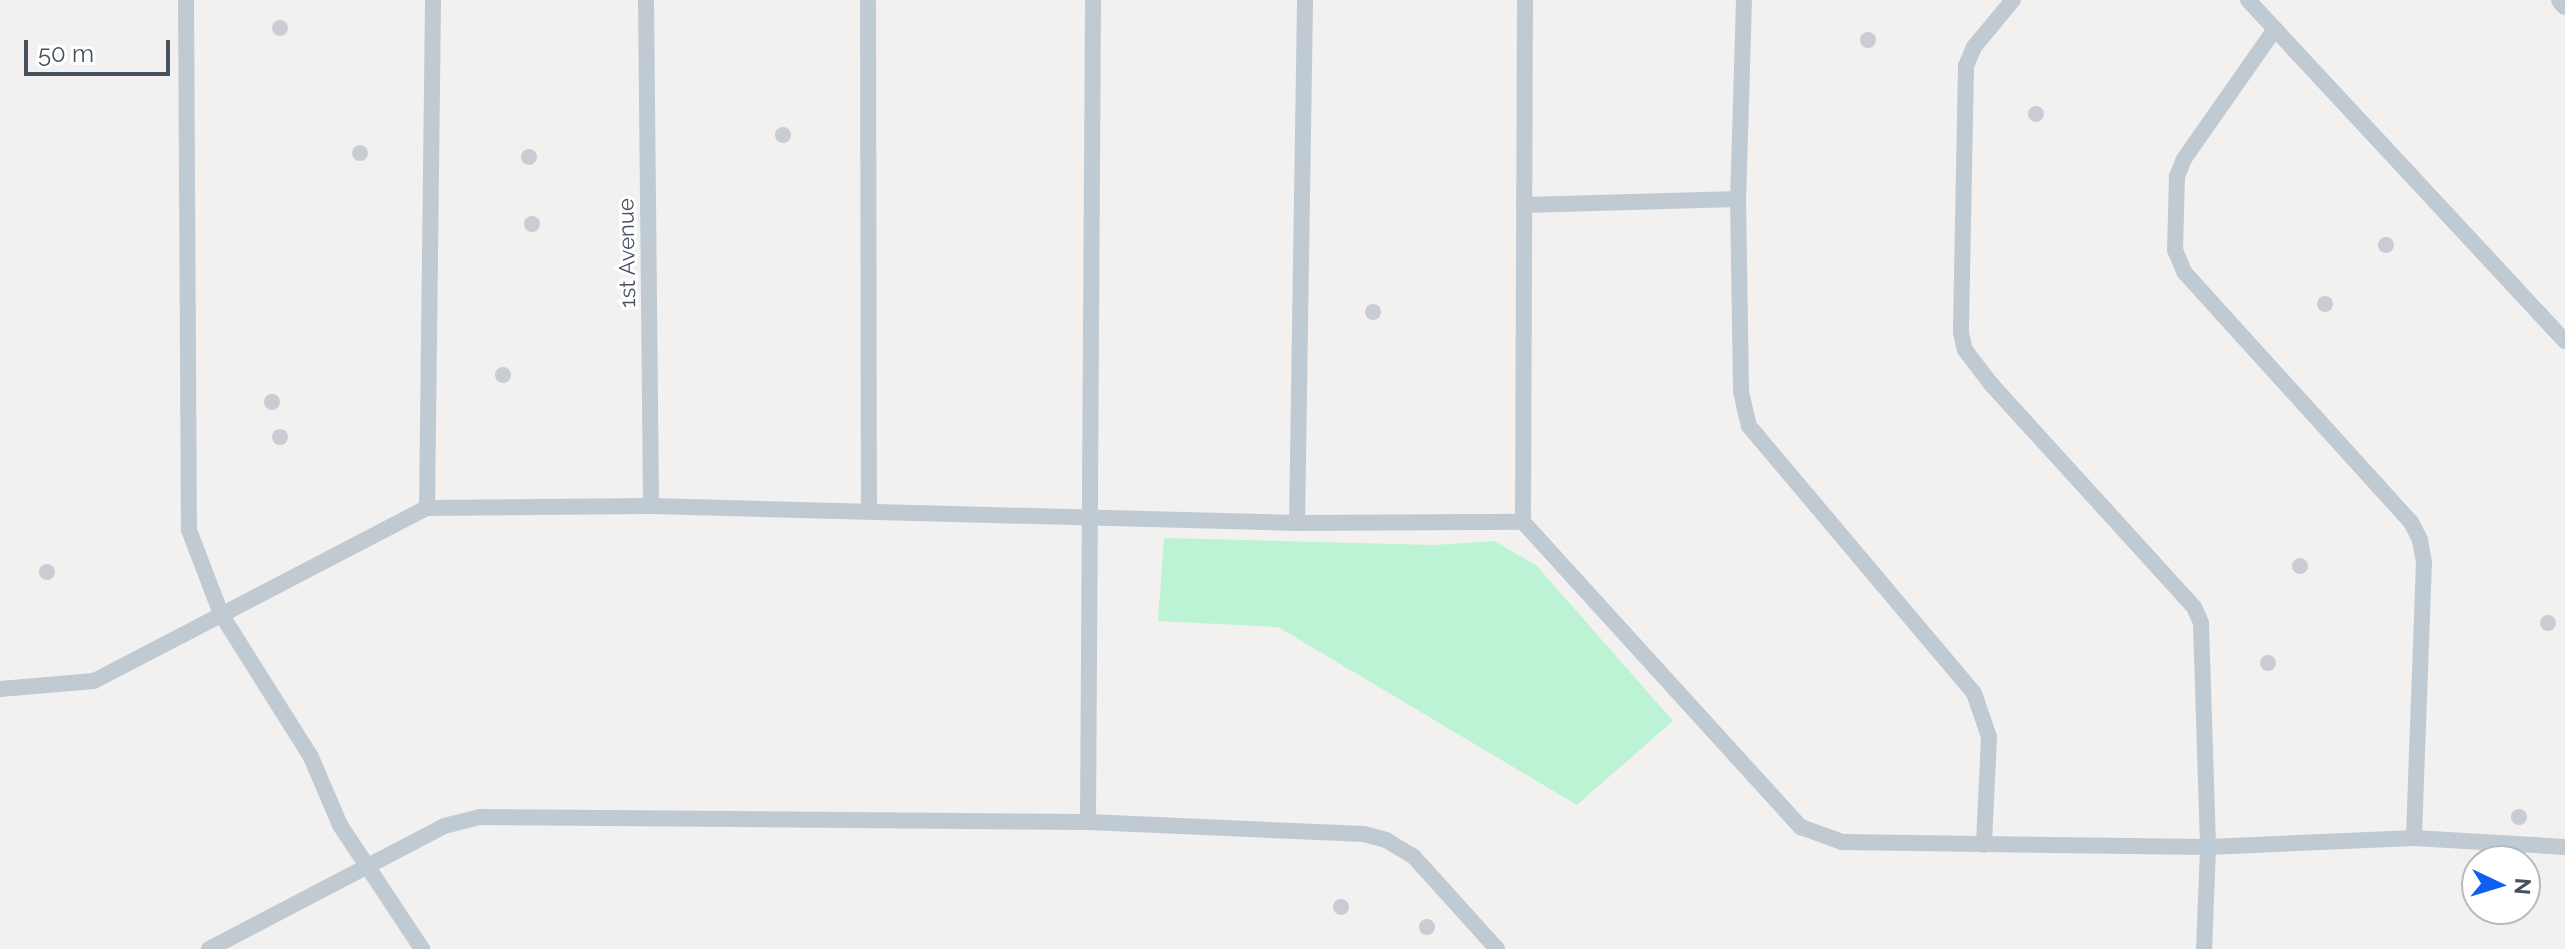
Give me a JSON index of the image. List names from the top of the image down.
{
  "streets": {
    "street": ["1st Avenue"]
  },
  "scale_bar": "50 m",
  "north": "right"
}
